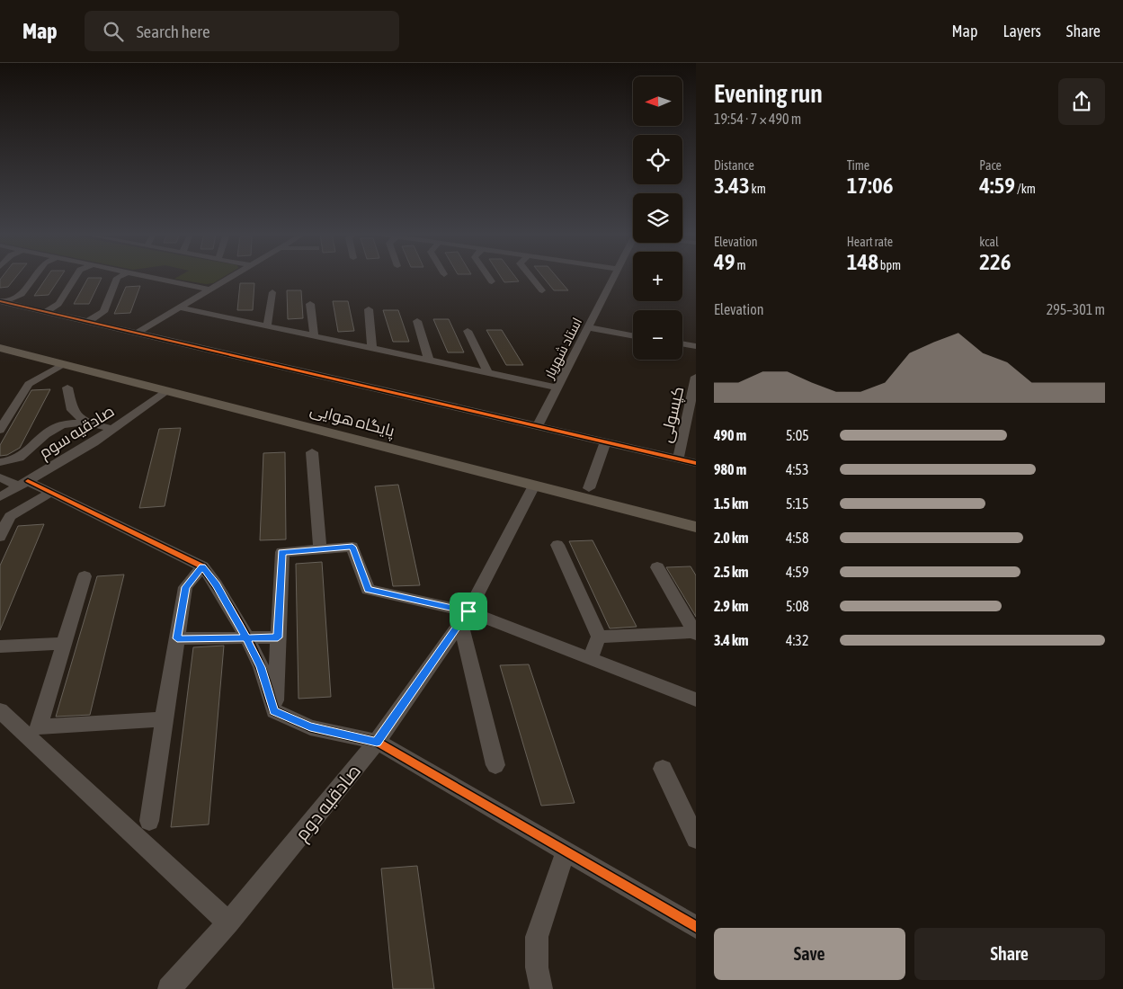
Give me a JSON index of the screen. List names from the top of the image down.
{
  "streets": {
    "main road": ["پایگاه هوایی"],
    "street": [
      "استاد شهریار",
      "کپسولی",
      "صادقیه سوم",
      "صادقیه دوم"
    ]
  },
  "crossings": [
    ["پایگاه هوایی", "صادقیه سوم"],
    ["پایگاه هوایی", "صادقیه دوم"]
  ],
  "north": "left",
  "page": {
    "header": "Map",
    "search": "Search here",
    "nav": ["Map", "Layers", "Share"],
    "heading": ["Evening run", "19:54 · 7 × 490 m"],
    "map_buttons": ["+", "−"],
    "stats": [
      ["Distance", "3.43 km"],
      ["Time", "17:06"],
      ["Pace", "4:59 /km"],
      ["Elevation", "49 m"],
      ["Heart rate", "148 bpm"],
      ["kcal", "226"]
    ],
    "chart": ["Elevation", "295–301 m"],
    "list": [
      {
        "name": "490 m",
        "note": "5:05"
      },
      {
        "name": "980 m",
        "note": "4:53"
      },
      {
        "name": "1.5 km",
        "note": "5:15"
      },
      {
        "name": "2.0 km",
        "note": "4:58"
      },
      {
        "name": "2.5 km",
        "note": "4:59"
      },
      {
        "name": "2.9 km",
        "note": "5:08"
      },
      {
        "name": "3.4 km",
        "note": "4:32"
      }
    ],
    "buttons": ["Save", "Share"]
  }
}
